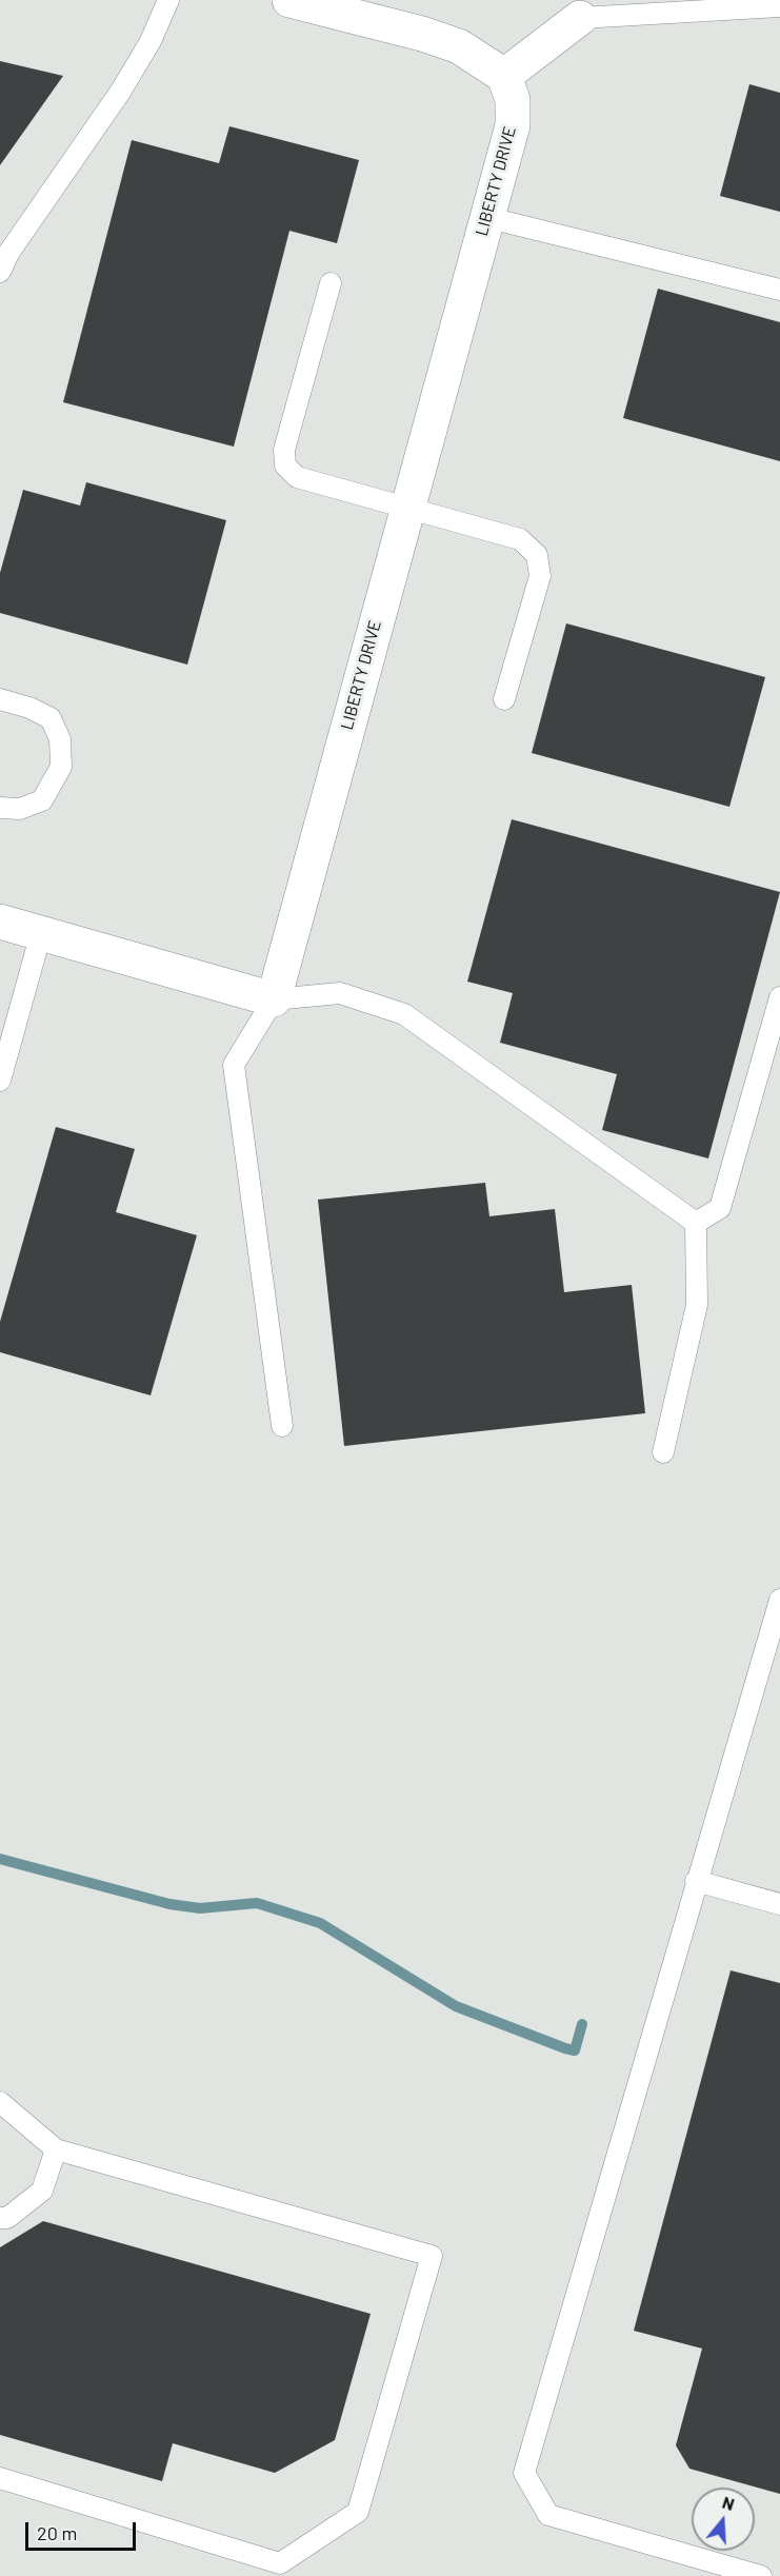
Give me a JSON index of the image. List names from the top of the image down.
{
  "streets": {
    "street": ["LIBERTY DRIVE"]
  },
  "scale_bar": "20 m",
  "north": "top"
}
